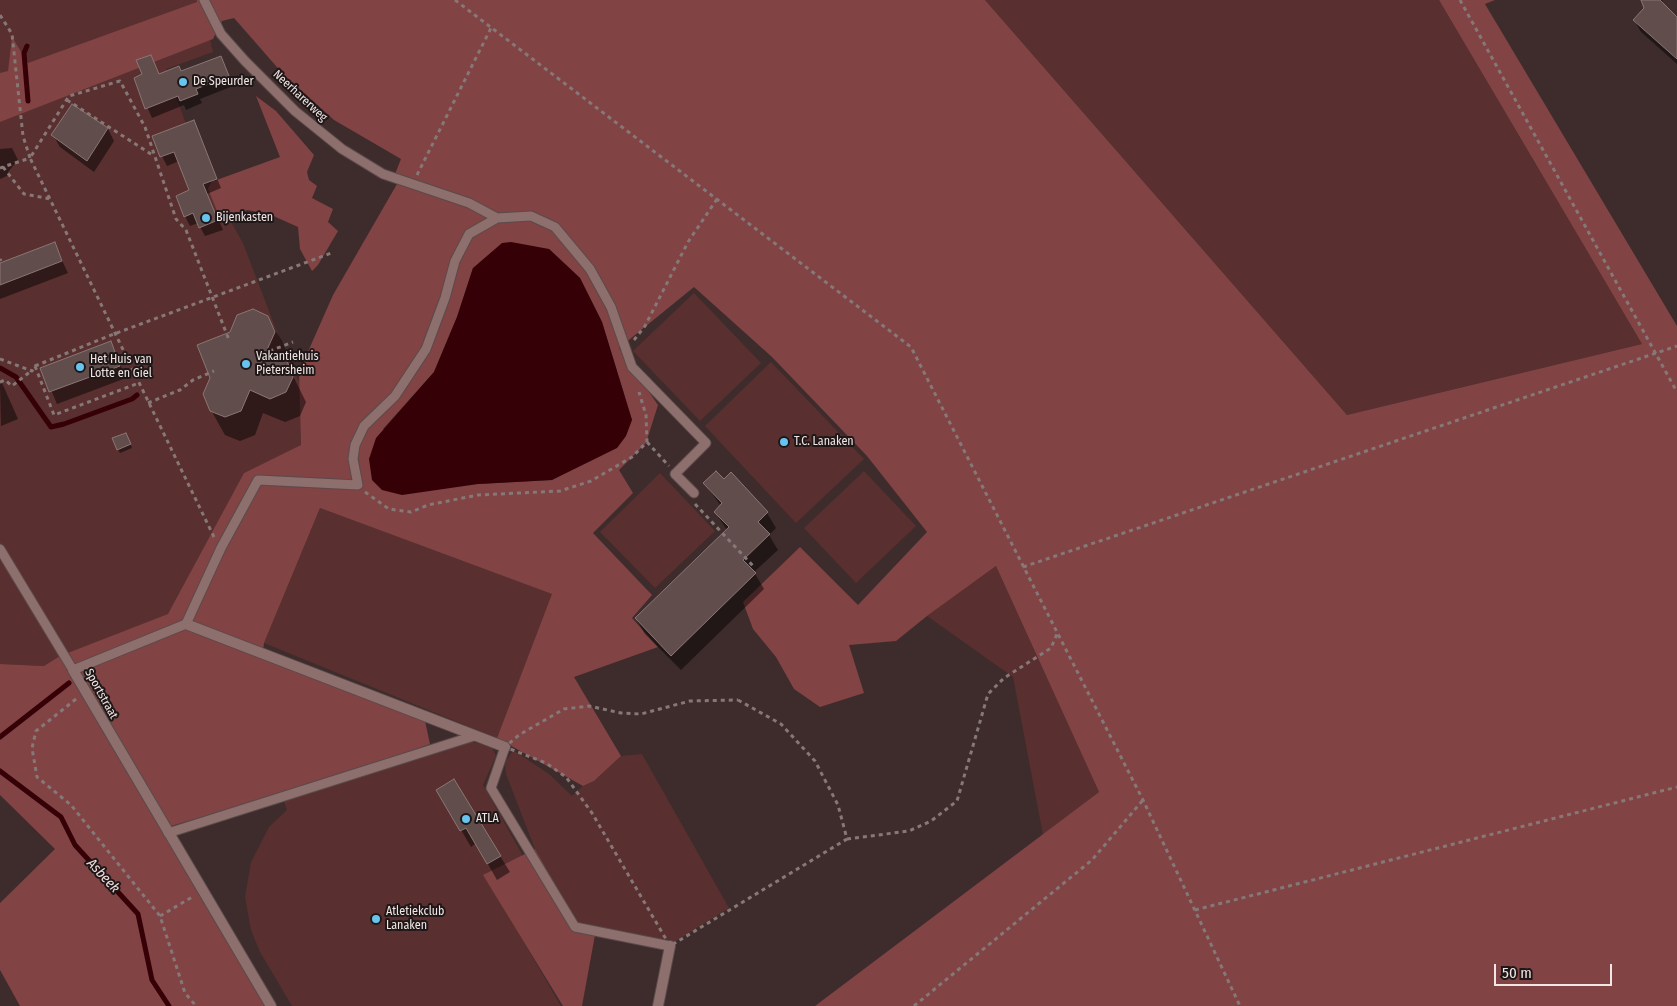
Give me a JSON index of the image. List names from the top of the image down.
{
  "streets": {
    "street": ["Sportstraat"],
    "lane": ["Neerharerweg"]
  },
  "water": ["Asbeek"],
  "places": [
    "De Speurder",
    "Bijenkasten",
    "Vakantiehuis Pietersheim",
    "Het Huis van Lotte en Giel",
    "T.C. Lanaken",
    "ATLA",
    "Atletiekclub Lanaken"
  ],
  "scale_bar": "50 m"
}
